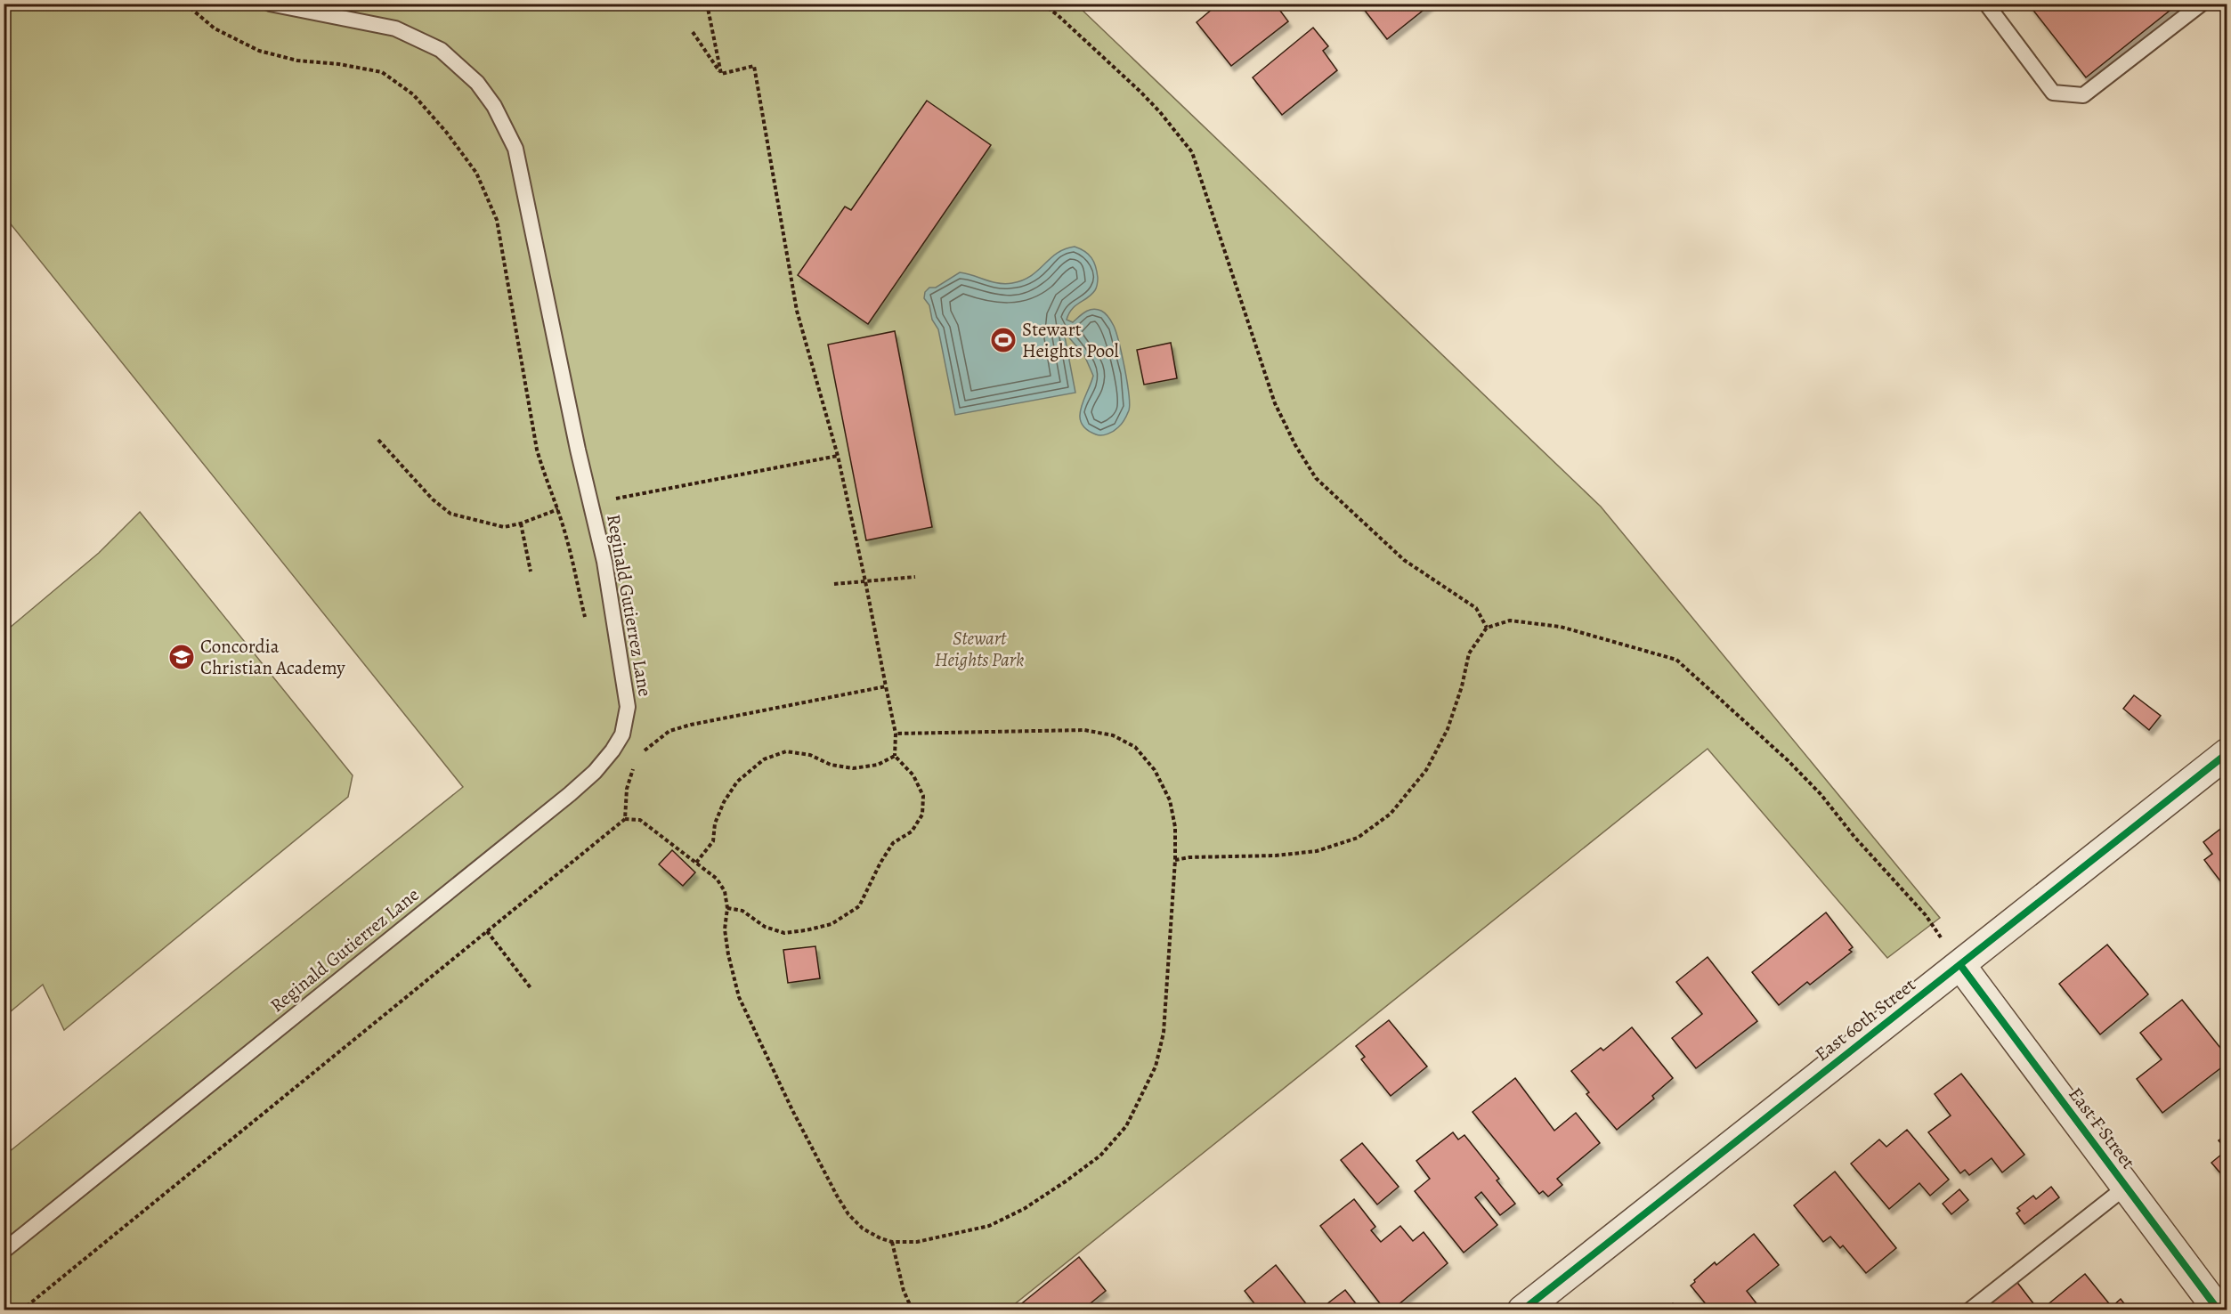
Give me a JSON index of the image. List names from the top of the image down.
{
  "streets": {
    "street": ["East 60th Street", "East F Street"],
    "lane": ["Reginald Gutierrez Lane"]
  },
  "crossings": [
    ["East 60th Street", "East F Street"]
  ],
  "parks": ["Stewart Heights Park"],
  "places": {
    "sports": ["Stewart Heights Pool"],
    "school or university": ["Concordia Christian Academy"]
  }
}
